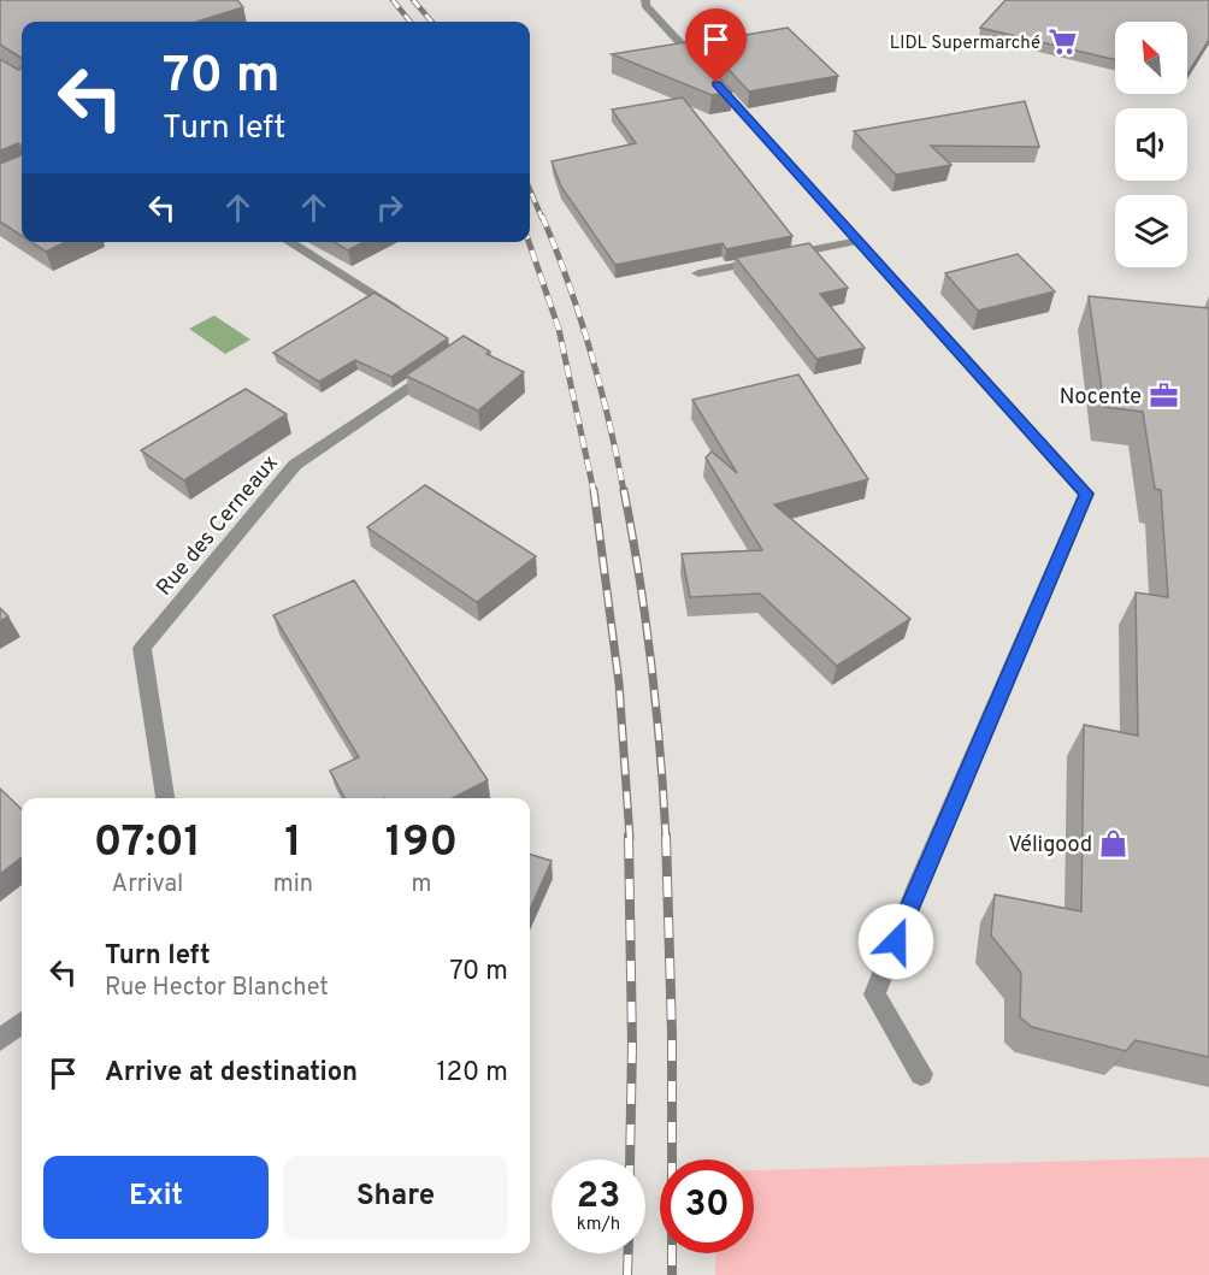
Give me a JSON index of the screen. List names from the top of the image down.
{
  "streets": {
    "street": ["Rue des Cerneaux"]
  },
  "places": {
    "supermarket": ["LIDL Supermarché"],
    "office": ["Nocente"],
    "shop": ["Véligood"]
  },
  "north": "top left",
  "page": {
    "turn": ["70 m", "Turn left"],
    "eta": [
      "07:01",
      "Arrival",
      "1",
      "min",
      "190",
      "m"
    ],
    "list": [
      {
        "name": "Turn left",
        "note": "Rue Hector Blanchet",
        "value": "70 m"
      },
      {
        "name": "Arrive at destination",
        "value": "120 m"
      }
    ],
    "buttons": ["Exit", "Share"],
    "speed": "23 km/h",
    "limit": "30"
  }
}
